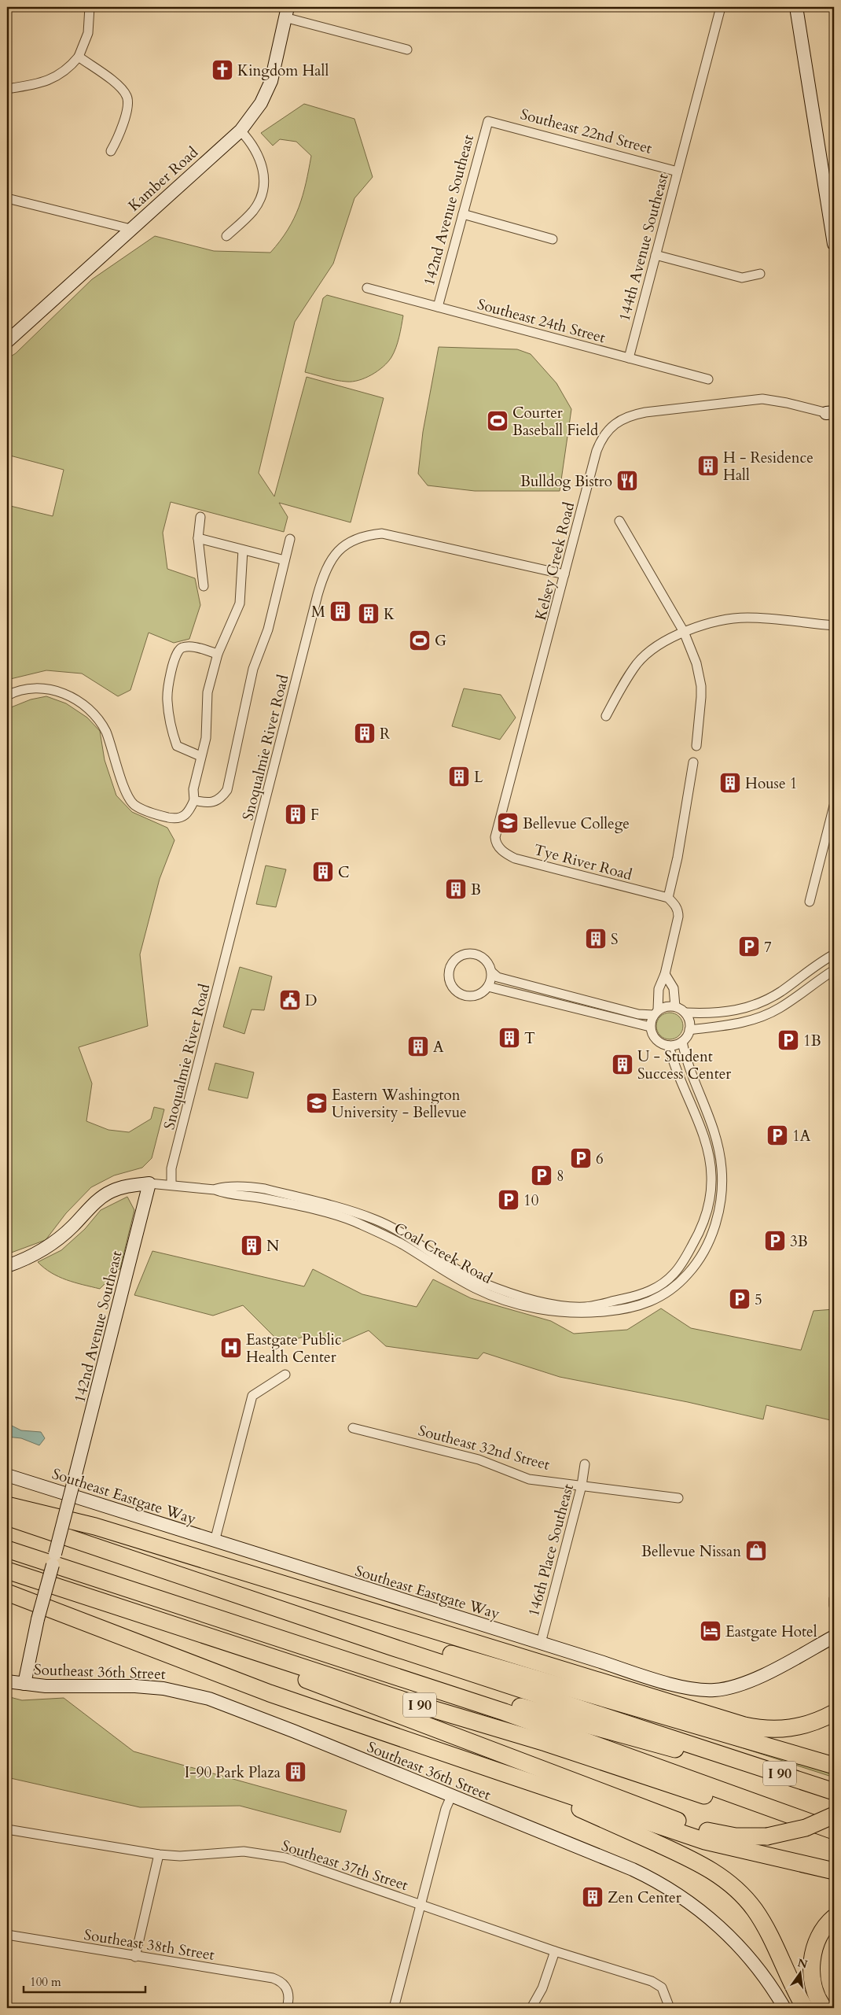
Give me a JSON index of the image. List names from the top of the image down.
{
  "streets": {
    "highway": ["I 90"],
    "main road": [
      "Kamber Road",
      "142nd Avenue Southeast",
      "Southeast Eastgate Way",
      "Southeast 36th Street"
    ],
    "street": [
      "Southeast 22nd Street",
      "144th Avenue Southeast",
      "Southeast 24th Street",
      "Kelsey Creek Road",
      "Snoqualmie River Road",
      "Tye River Road",
      "Coal Creek Road",
      "Southeast 32nd Street",
      "146th Place Southeast",
      "Southeast 37th Street",
      "Southeast 38th Street"
    ]
  },
  "crossings": [
    ["Southeast 22nd Street", "142nd Avenue Southeast"],
    ["Southeast 22nd Street", "144th Avenue Southeast"],
    ["142nd Avenue Southeast", "Southeast 24th Street"],
    ["142nd Avenue Southeast", "Coal Creek Road"],
    ["142nd Avenue Southeast", "Southeast 36th Street"],
    ["144th Avenue Southeast", "Southeast 24th Street"],
    ["Kelsey Creek Road", "Snoqualmie River Road"],
    ["Kelsey Creek Road", "Tye River Road"],
    ["Snoqualmie River Road", "Coal Creek Road"],
    ["Southeast 32nd Street", "146th Place Southeast"],
    ["Southeast Eastgate Way", "146th Place Southeast"]
  ],
  "places": {
    "church": ["Kingdom Hall"],
    "sports": ["Courter Baseball Field", "G"],
    "building": [
      "H - Residence Hall",
      "M",
      "K",
      "R",
      "L",
      "House 1",
      "F",
      "C",
      "B",
      "S",
      "T",
      "A",
      "U - Student Success Center",
      "N",
      "I-90 Park Plaza",
      "Zen Center"
    ],
    "restaurant": ["Bulldog Bistro"],
    "school or university": ["Bellevue College", "Eastern Washington University - Bellevue"],
    "parking": [
      "7",
      "1B",
      "1A",
      "6",
      "8",
      "10",
      "3B",
      "5"
    ],
    "public building": ["D"],
    "hospital": ["Eastgate Public Health Center"],
    "shop": ["Bellevue Nissan"],
    "hotel": ["Eastgate Hotel"]
  },
  "scale_bar": "100 m",
  "north": "top"
}
